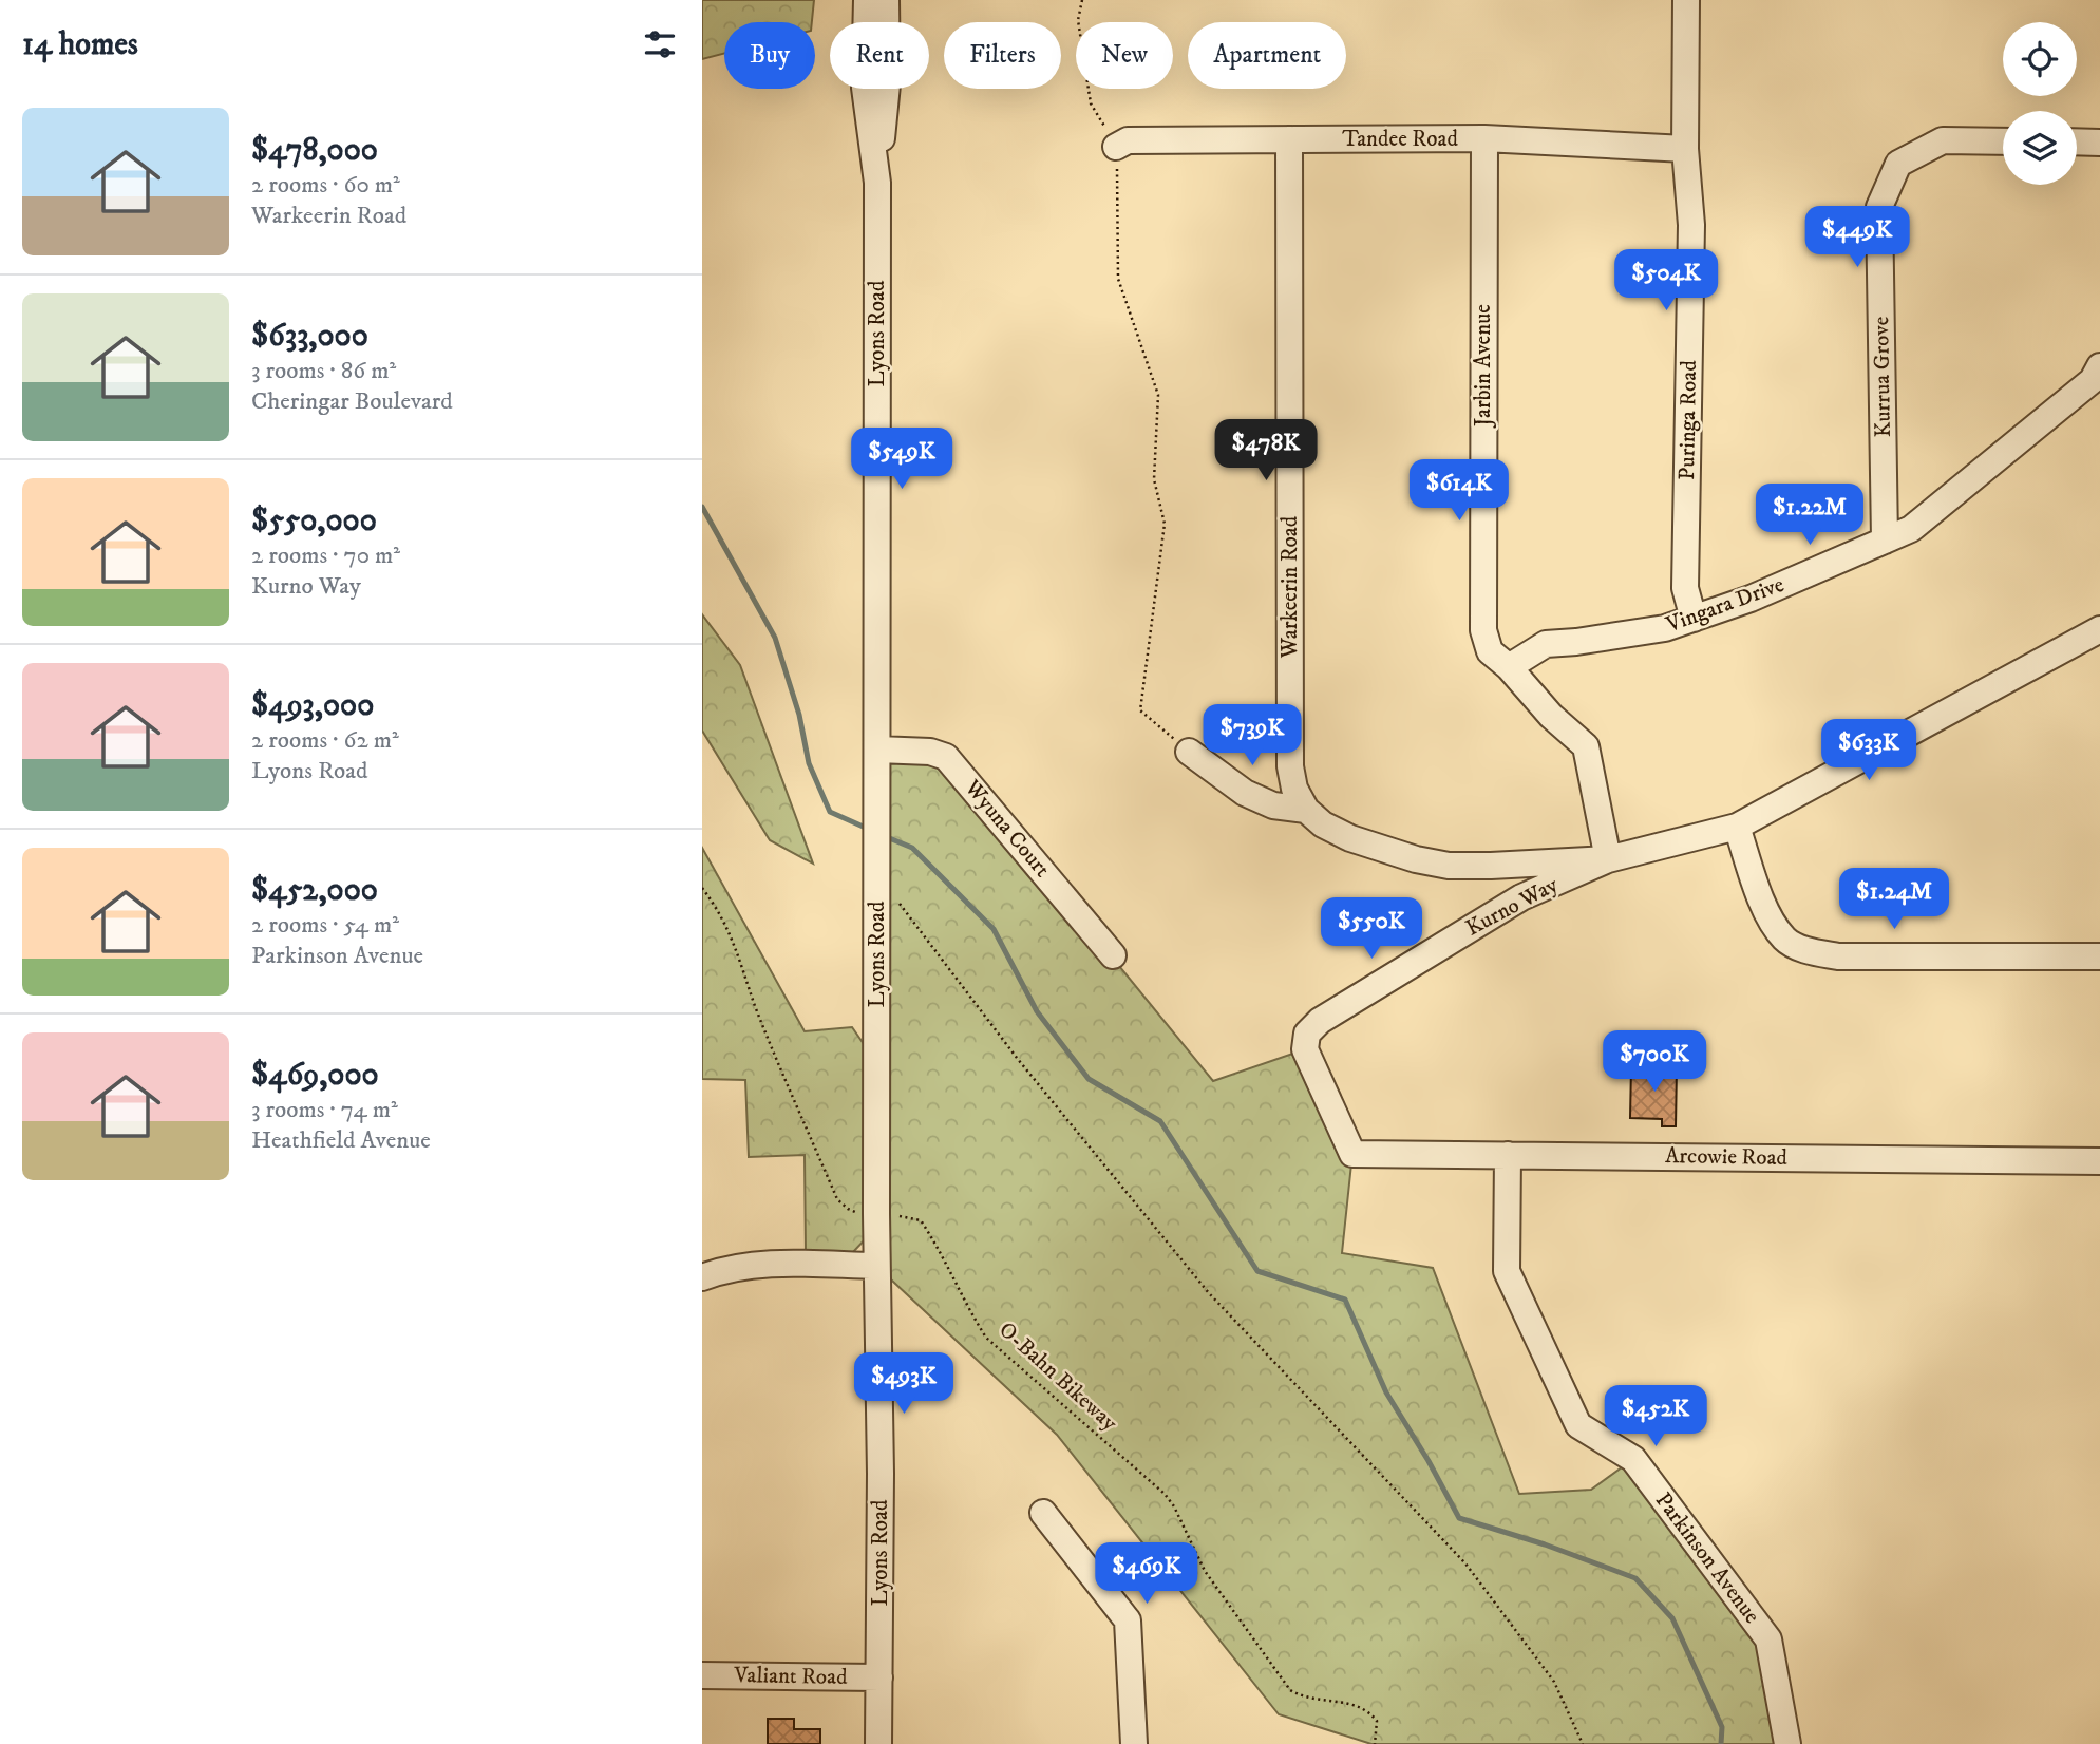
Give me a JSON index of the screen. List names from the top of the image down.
{
  "streets": {
    "street": [
      "Tandee Road",
      "Lyons Road",
      "Jarbin Avenue",
      "Kurrua Grove",
      "Puringa Road",
      "Warkeerin Road",
      "Vingara Drive",
      "Wyuna Court",
      "Kurno Way",
      "Arcowie Road",
      "Parkinson Avenue",
      "Valiant Road"
    ],
    "path": ["O-Bahn Bikeway"]
  },
  "crossings": [
    ["Tandee Road", "Jarbin Avenue"],
    ["Tandee Road", "Puringa Road"],
    ["Tandee Road", "Warkeerin Road"],
    ["Lyons Road", "Wyuna Court"],
    ["Lyons Road", "O-Bahn Bikeway"],
    ["Lyons Road", "Valiant Road"],
    ["Jarbin Avenue", "Vingara Drive"],
    ["Jarbin Avenue", "Kurno Way"],
    ["Kurrua Grove", "Vingara Drive"],
    ["Puringa Road", "Vingara Drive"],
    ["Kurno Way", "Arcowie Road"],
    ["Arcowie Road", "Parkinson Avenue"]
  ],
  "page": {
    "heading": "14 homes",
    "chip": [
      "Buy",
      "Rent",
      "Filters",
      "New",
      "Apartment"
    ],
    "list": [
      {
        "name": "$478,000",
        "note": "2 rooms · 60 m² · Warkeerin Road"
      },
      {
        "name": "$633,000",
        "note": "3 rooms · 86 m² · Cheringar Boulevard"
      },
      {
        "name": "$550,000",
        "note": "2 rooms · 70 m² · Kurno Way"
      },
      {
        "name": "$493,000",
        "note": "2 rooms · 62 m² · Lyons Road"
      },
      {
        "name": "$452,000",
        "note": "2 rooms · 54 m² · Parkinson Avenue"
      },
      {
        "name": "$469,000",
        "note": "3 rooms · 74 m² · Heathfield Avenue"
      }
    ],
    "price": [
      "$449K",
      "$504K",
      "$478K",
      "$549K",
      "$614K",
      "$1.22M",
      "$739K",
      "$633K",
      "$1.24M",
      "$550K",
      "$700K",
      "$493K",
      "$452K",
      "$469K"
    ]
  }
}
